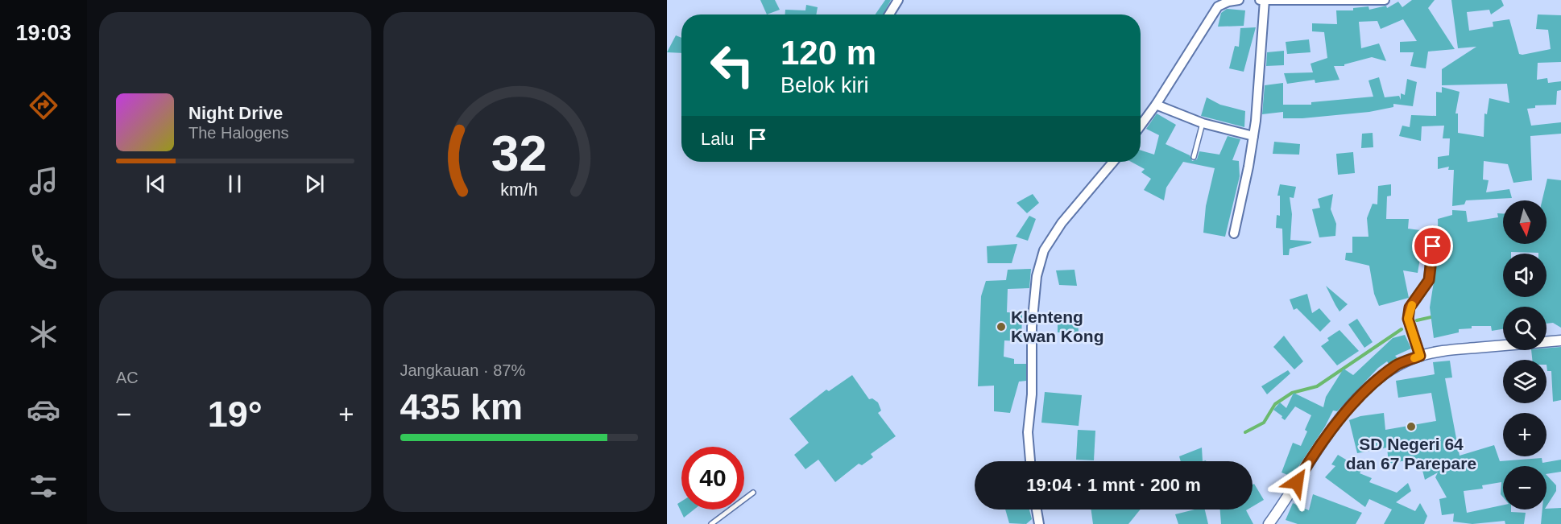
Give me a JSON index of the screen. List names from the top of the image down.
{
  "places": ["Klenteng Kwan Kong", "SD Negeri 64 dan 67 Parepare"],
  "north": "bottom",
  "page": {
    "tabs": "19:03",
    "turn": ["120 m", "Belok kiri"],
    "song": ["Night Drive", "The Halogens"],
    "then": "Lalu",
    "map_buttons": ["+", "−"],
    "tile": [
      "AC",
      ["Jangkauan · 87%", "435 km"]
    ],
    "heat": ["−", "19°", "+"],
    "limit": "40",
    "trip": "19:04 · 1 mnt · 200 m",
    "gauge": ["32", "km/h"]
  }
}
